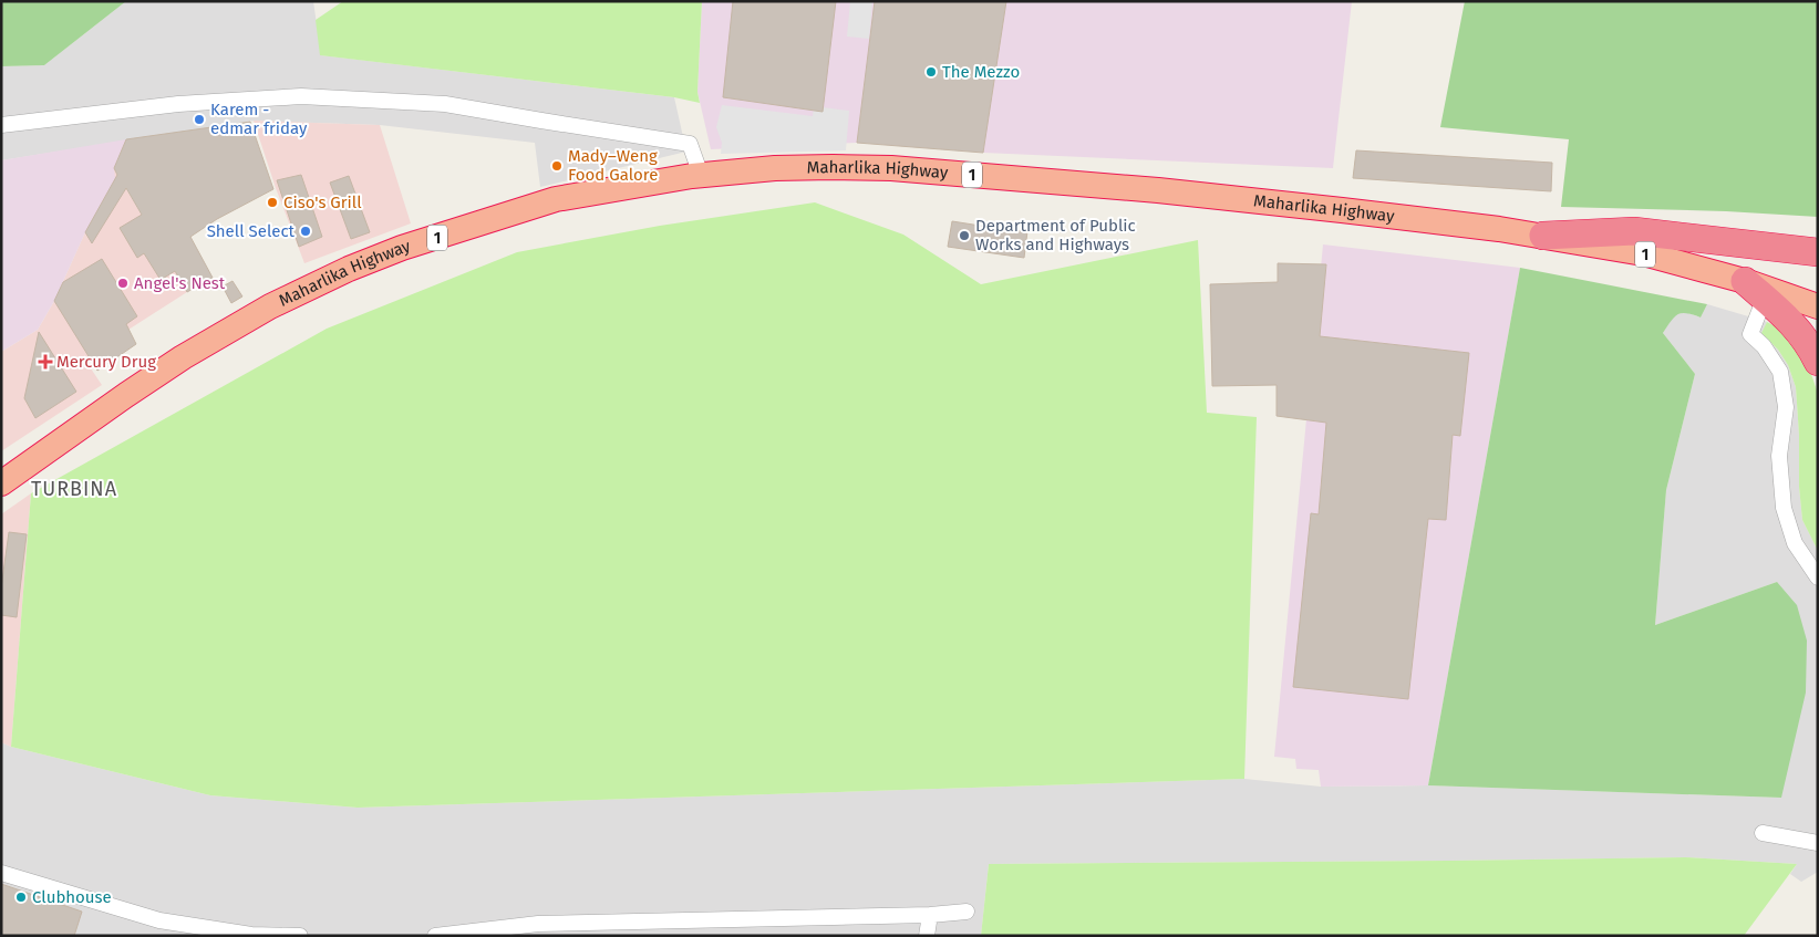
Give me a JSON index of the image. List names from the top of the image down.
{
  "streets": {
    "highway": ["Maharlika Highway", "1"]
  },
  "districts": ["TURBINA"],
  "places": {
    "other": [
      "The Mezzo",
      "Karem - edmar friday",
      "Mady–Weng Food Galore",
      "Ciso's Grill",
      "Shell Select",
      "Department of Public Works and Highways",
      "Angel's Nest",
      "Clubhouse"
    ],
    "health": ["Mercury Drug"]
  }
}
